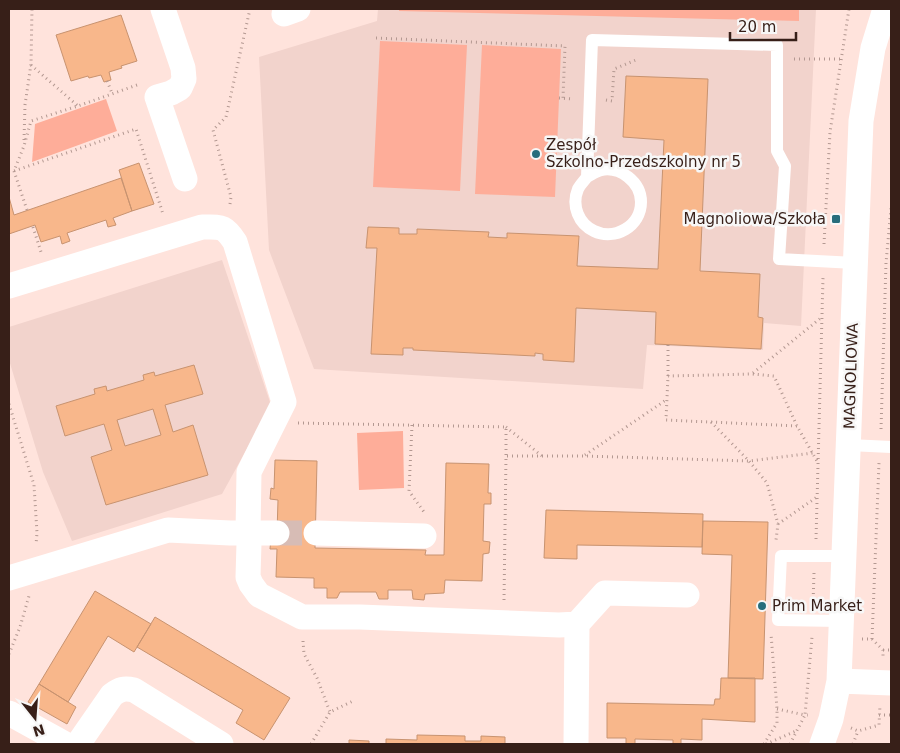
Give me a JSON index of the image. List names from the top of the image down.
{
  "streets": {
    "street": ["MAGNOLIOWA"]
  },
  "places": {
    "other": ["Zespół Szkolno-Przedszkolny nr 5", "Prim Market"],
    "transit": ["Magnoliowa/Szkoła"]
  },
  "scale_bar": "20 m",
  "north": "bottom"
}
